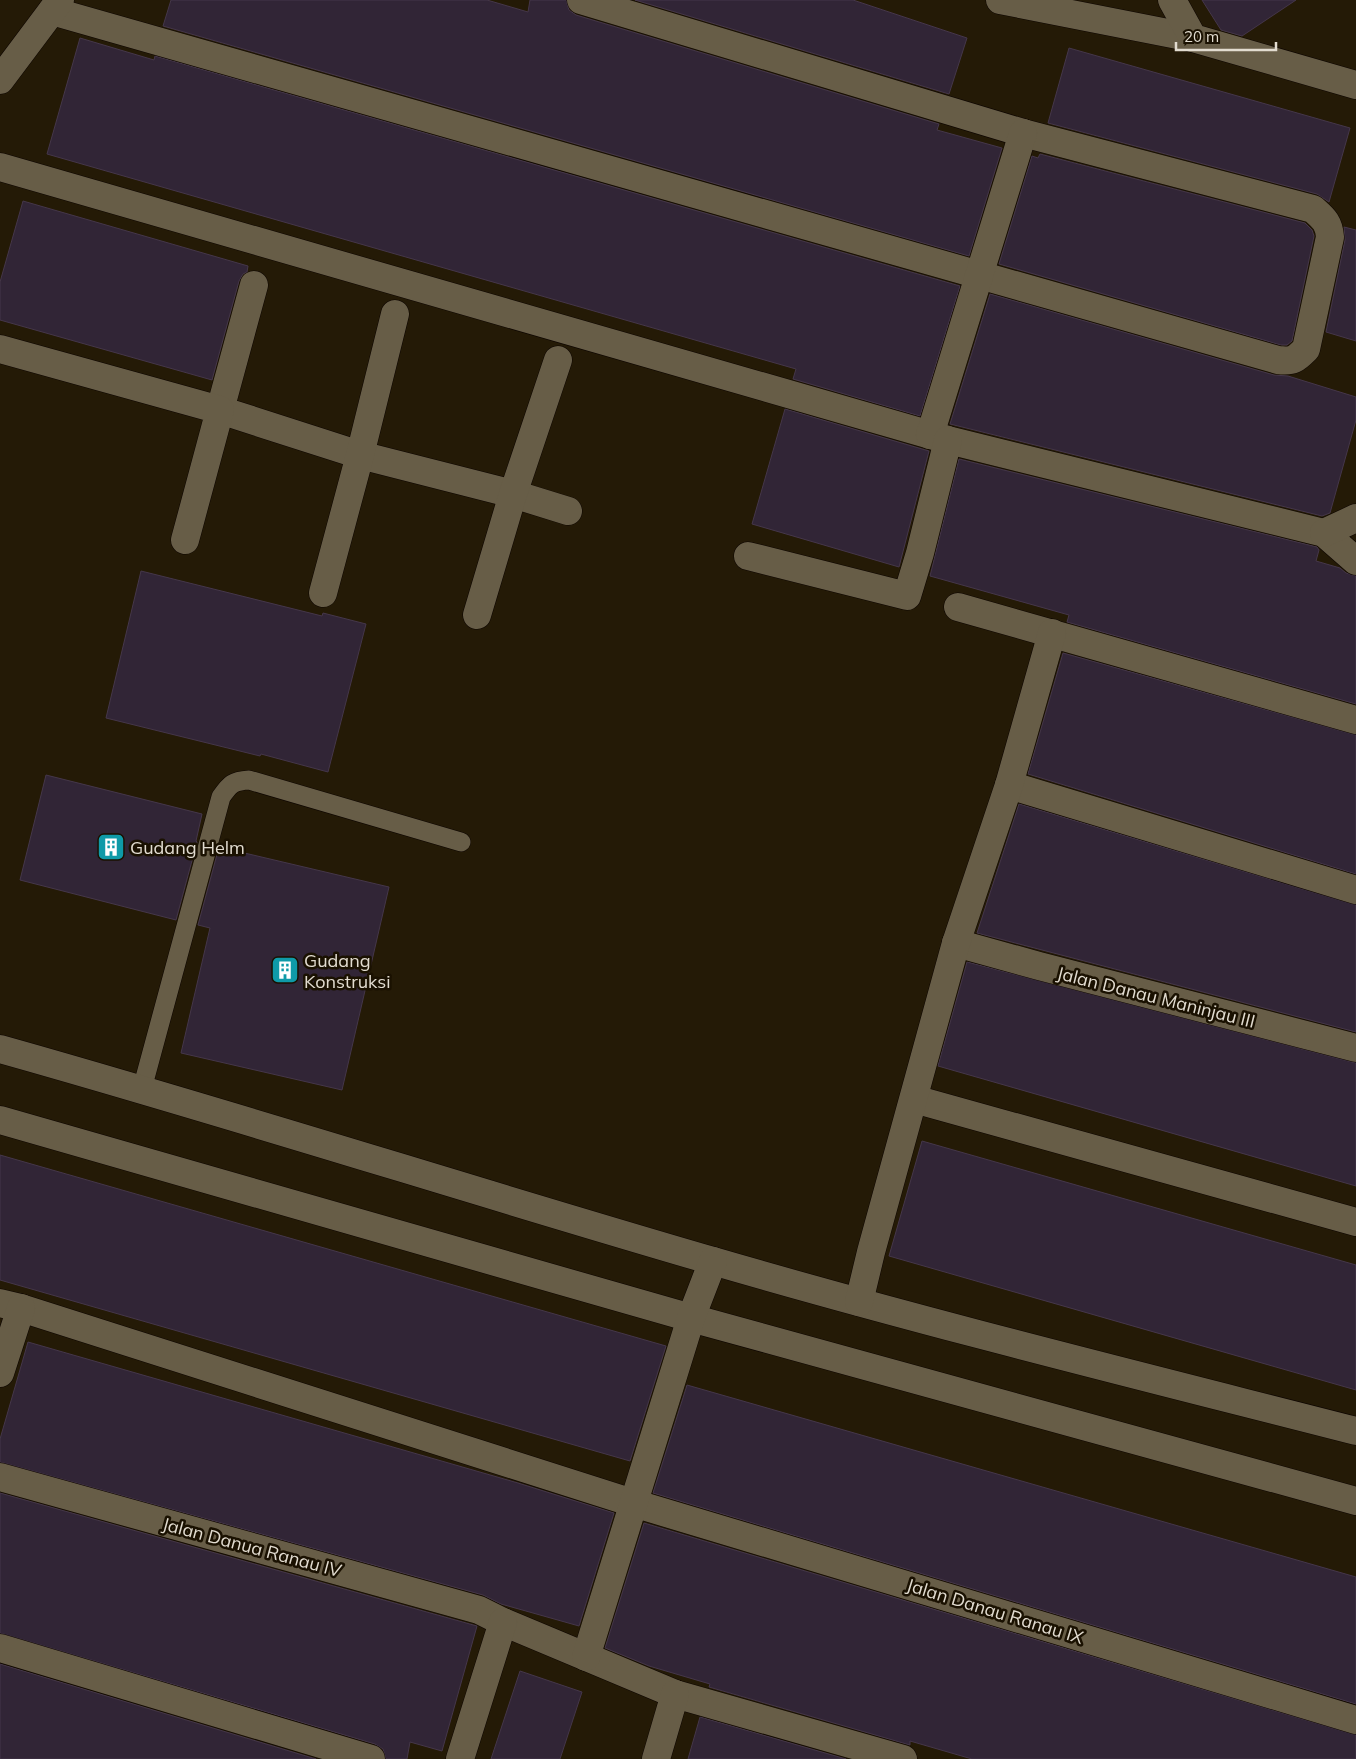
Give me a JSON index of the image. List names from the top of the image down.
{
  "streets": {
    "street": ["Jalan Danau Maninjau III", "Jalan Danua Ranau IV", "Jalan Danau Ranau IX"]
  },
  "places": {
    "building": ["Gudang Helm", "Gudang Konstruksi"]
  },
  "scale_bar": "20 m"
}
